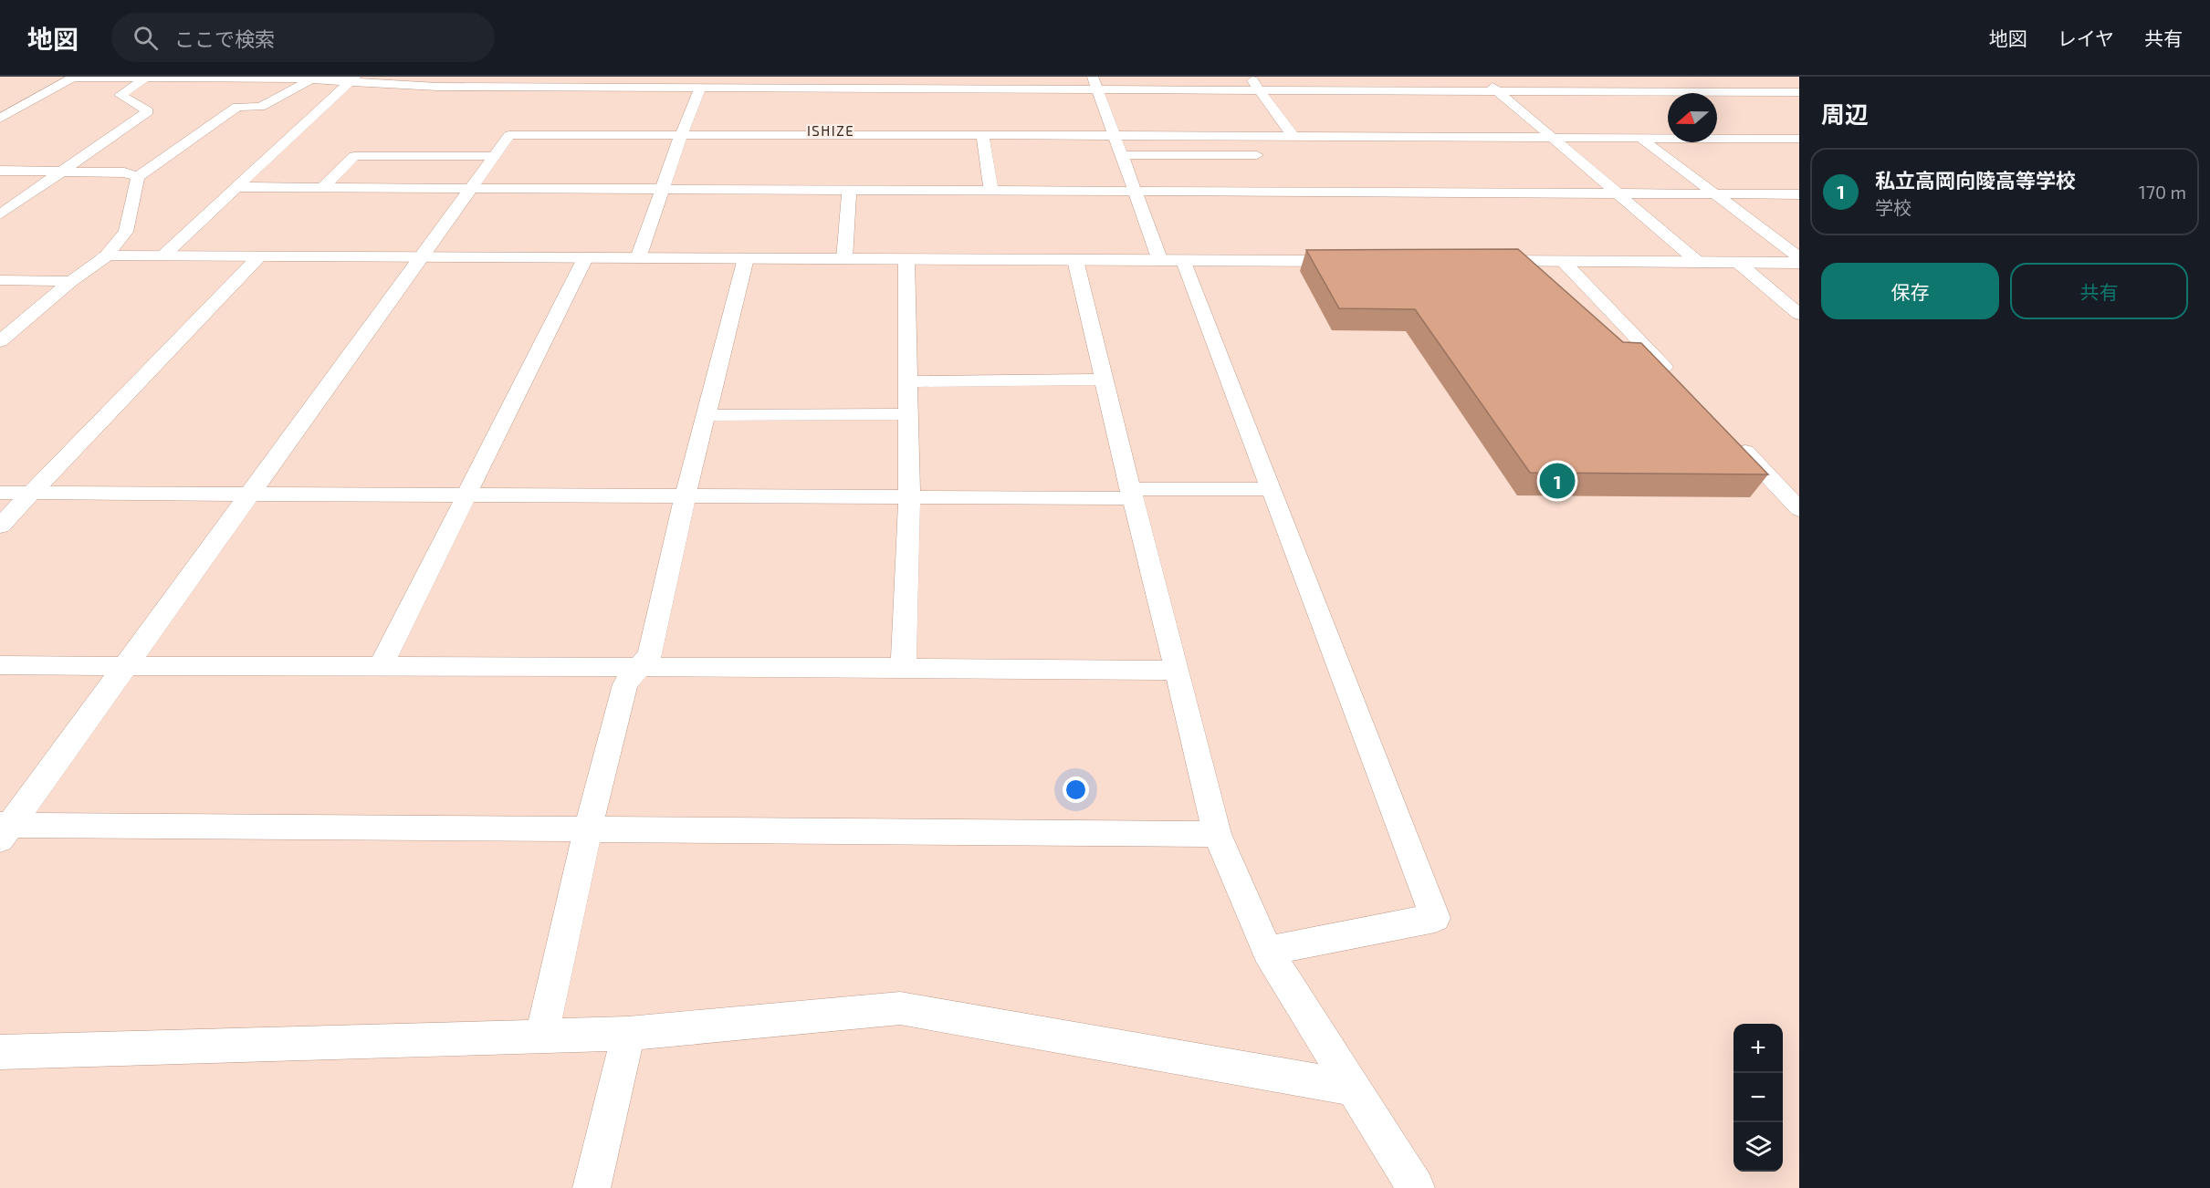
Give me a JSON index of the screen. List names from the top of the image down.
{
  "districts": ["ISHIZE"],
  "north": "left",
  "page": {
    "header": "地図",
    "search": "ここで検索",
    "nav": ["地図", "レイヤ", "共有"],
    "heading": "周辺",
    "list": [
      {
        "mark": "1",
        "name": "私立高岡向陵高等学校",
        "note": "学校",
        "value": "170 m"
      }
    ],
    "buttons": ["保存", "共有"],
    "pins": "1",
    "map_buttons": ["+", "−"]
  }
}
